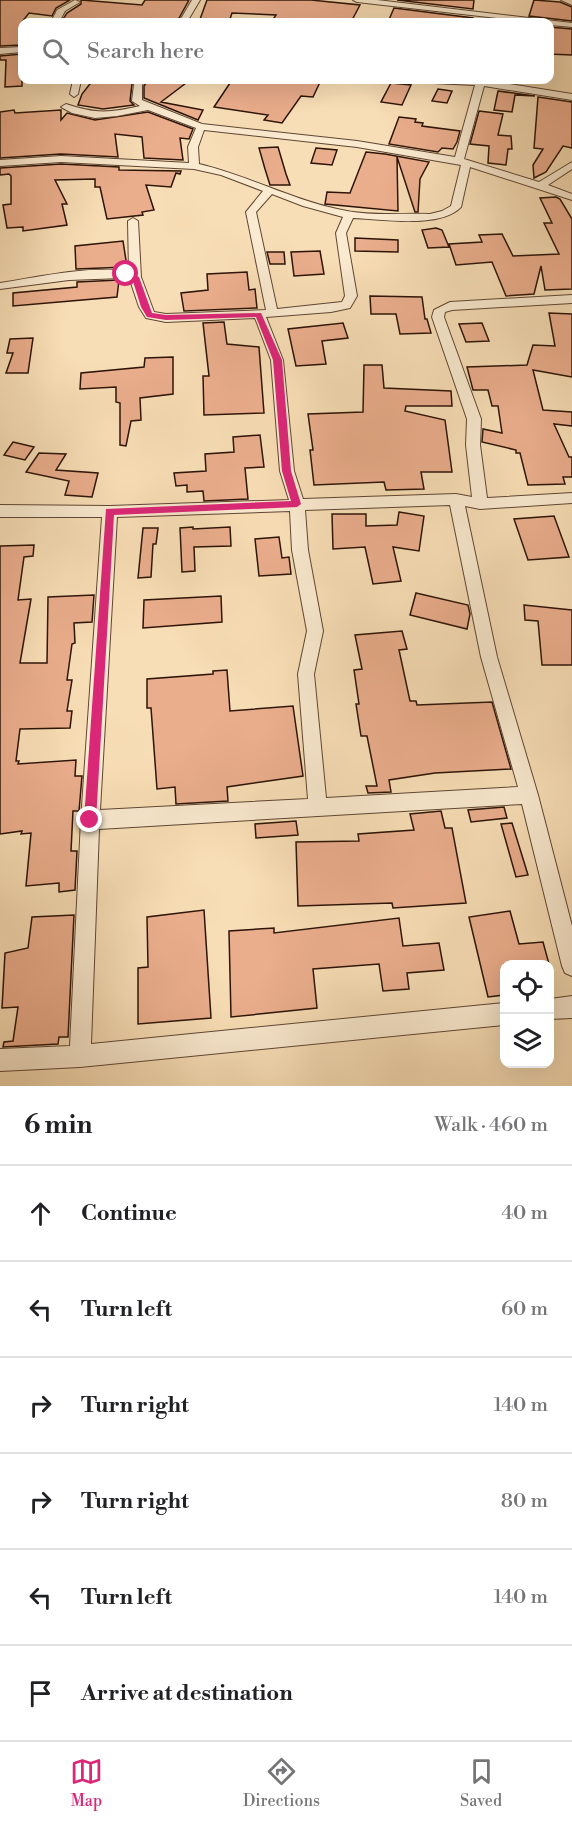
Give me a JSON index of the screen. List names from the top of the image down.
{
  "page": {
    "search": "Search here",
    "heading": ["6 min", "Walk · 460 m"],
    "list": [
      ["Continue", "40 m"],
      ["Turn left", "60 m"],
      ["Turn right", "140 m"],
      ["Turn right", "80 m"],
      ["Turn left", "140 m"],
      "Arrive at destination"
    ],
    "nav": ["Map", "Directions", "Saved"]
  }
}
